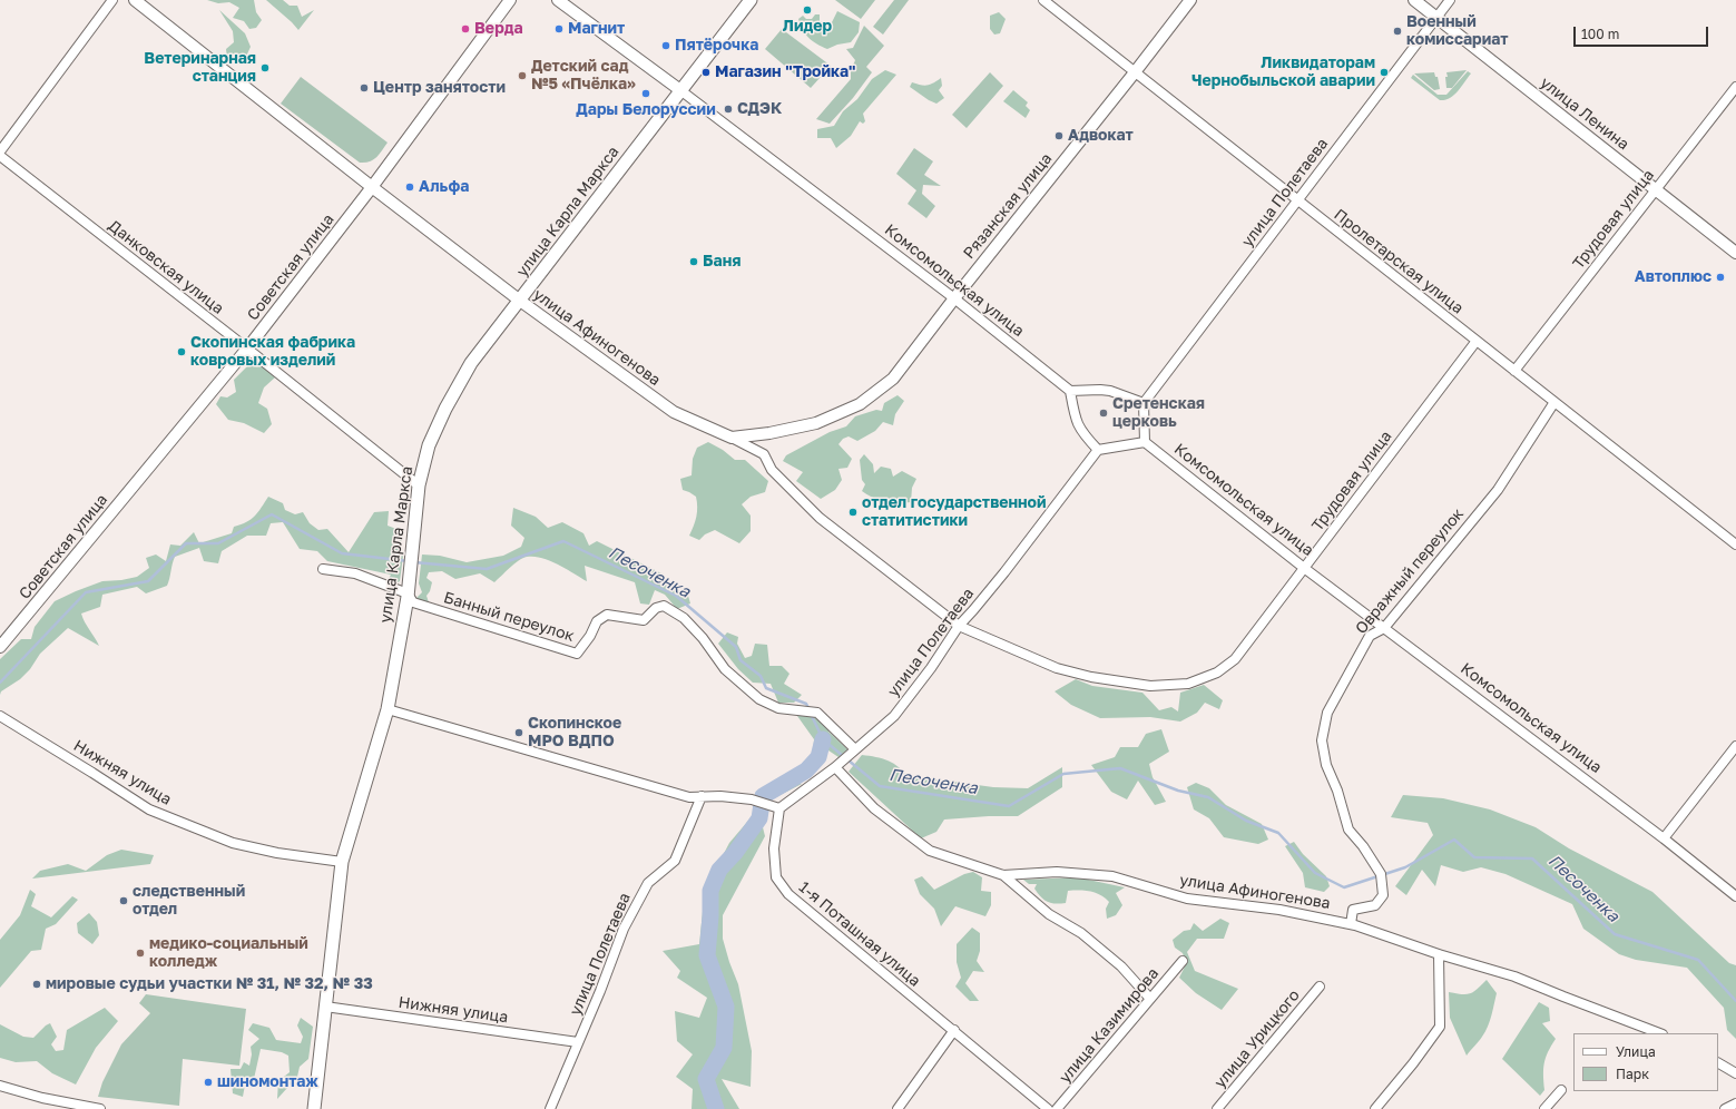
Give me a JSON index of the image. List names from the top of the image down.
{
  "streets": {
    "main road": ["улица Карла Маркса"],
    "street": [
      "улица Ленина",
      "улица Полетаева",
      "Рязанская улица",
      "Трудовая улица",
      "Пролетарская улица",
      "Данковская улица",
      "Советская улица",
      "Комсомольская улица",
      "улица Афиногенова",
      "Овражный переулок",
      "Банный переулок",
      "Нижняя улица",
      "1-я Поташная улица",
      "улица Казимирова",
      "улица Урицкого"
    ]
  },
  "crossings": [
    ["улица Ленина", "улица Полетаева"],
    ["улица Ленина", "Трудовая улица"],
    ["улица Полетаева", "Трудовая улица"],
    ["улица Полетаева", "Пролетарская улица"],
    ["улица Полетаева", "улица Афиногенова"],
    ["улица Полетаева", "Банный переулок"],
    ["улица Полетаева", "Нижняя улица"],
    ["улица Полетаева", "1-я Поташная улица"],
    ["Рязанская улица", "Пролетарская улица"],
    ["Рязанская улица", "Комсомольская улица"],
    ["Рязанская улица", "улица Афиногенова"],
    ["улица Карла Маркса", "Данковская улица"],
    ["улица Карла Маркса", "Комсомольская улица"],
    ["улица Карла Маркса", "улица Афиногенова"],
    ["улица Карла Маркса", "Банный переулок"],
    ["улица Карла Маркса", "Нижняя улица"],
    ["Трудовая улица", "Пролетарская улица"],
    ["Трудовая улица", "Комсомольская улица"],
    ["Трудовая улица", "улица Афиногенова"],
    ["Пролетарская улица", "Овражный переулок"],
    ["Данковская улица", "Советская улица"],
    ["Советская улица", "улица Афиногенова"],
    ["Комсомольская улица", "Овражный переулок"],
    ["улица Афиногенова", "Овражный переулок"]
  ],
  "water": ["Песоченка"],
  "places": [
    "Лидер",
    "Верда",
    "Магнит",
    "Военный комиссариат",
    "Пятёрочка",
    "Ветеринарная станция",
    "Магазин \"Тройка\"",
    "Ликвидаторам Чернобыльской аварии",
    "Детский сад №5 «Пчёлка»",
    "Центр занятости",
    "Дары Белоруссии",
    "СДЭК",
    "Адвокат",
    "Альфа",
    "Баня",
    "Автоплюс",
    "Скопинская фабрика ковровых изделий",
    "Сретенская церковь",
    "отдел государственной статитистики",
    "Скопинское МРО ВДПО",
    "следственный отдел",
    "медико-социальный колледж",
    "мировые судьи участки № 31, № 32, № 33",
    "шиномонтаж"
  ],
  "legend": ["Улица", "Парк"],
  "scale_bar": "100 m"
}
